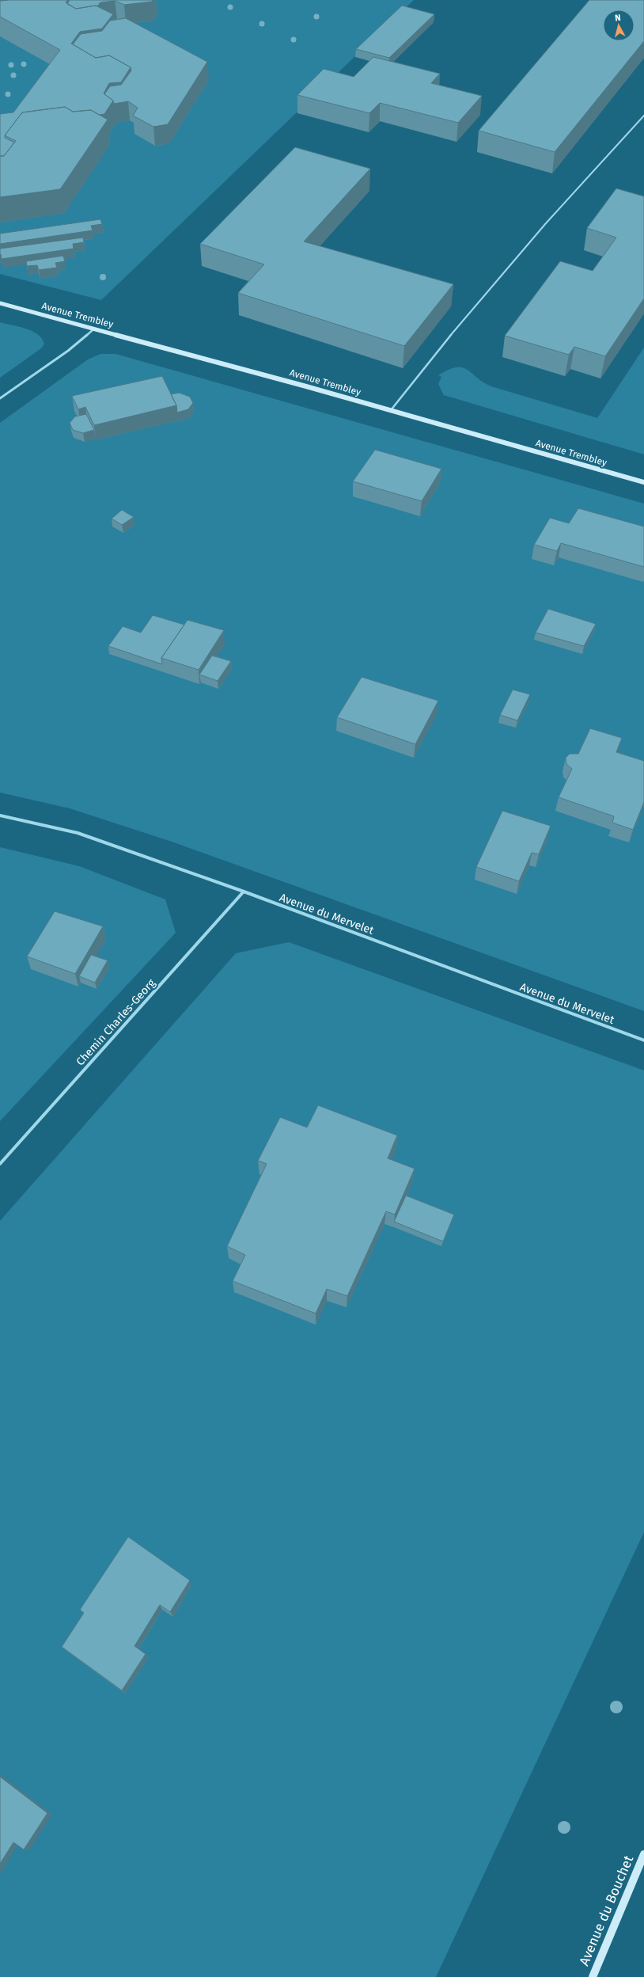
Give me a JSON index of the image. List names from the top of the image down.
{
  "streets": {
    "street": [
      "Avenue Trembley",
      "Avenue du Mervelet",
      "Chemin Charles-Georg",
      "Avenue du Bouchet"
    ]
  },
  "crossings": [
    ["Avenue du Mervelet", "Chemin Charles-Georg"]
  ],
  "north": "top"
}
